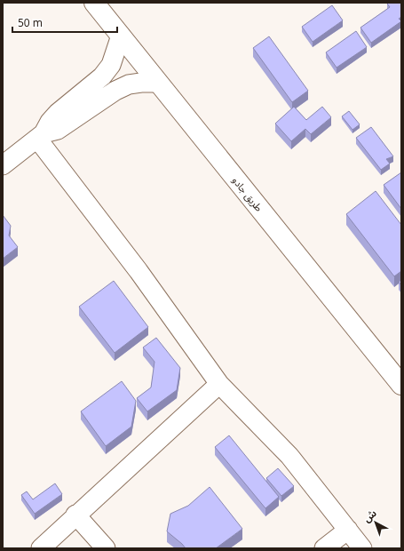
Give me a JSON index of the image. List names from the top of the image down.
{
  "streets": {
    "highway": ["طريق جادو"]
  },
  "scale_bar": "50 m",
  "north": "top left"
}
